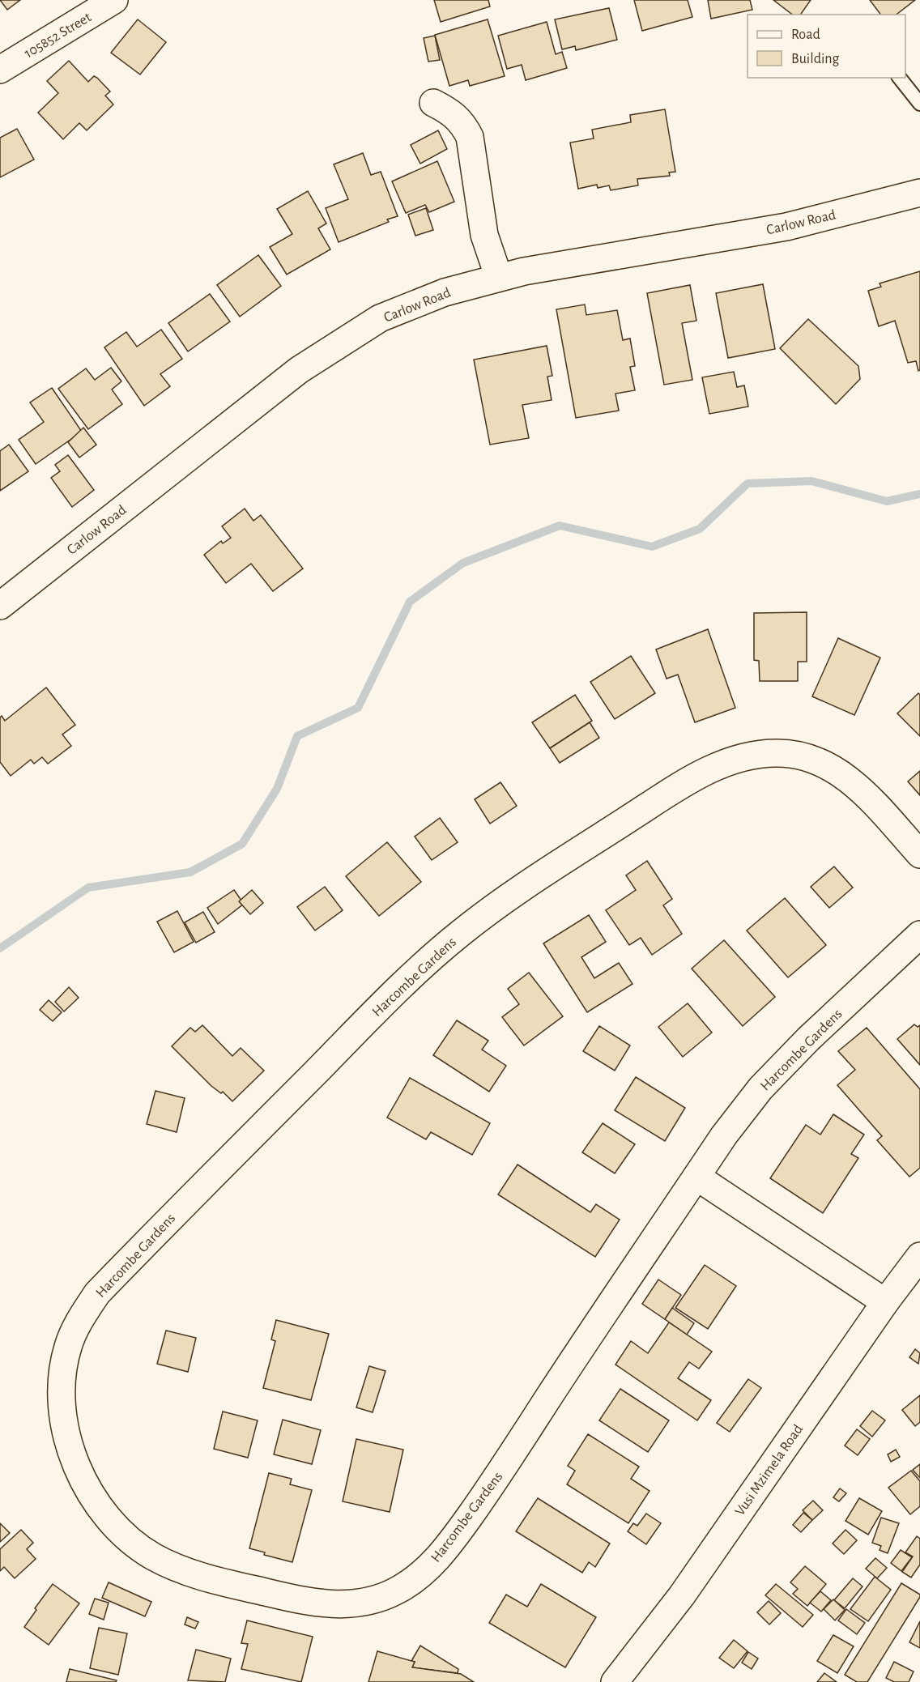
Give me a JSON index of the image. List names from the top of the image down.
{
  "streets": {
    "street": [
      "105852 Street",
      "Carlow Road",
      "Harcombe Gardens",
      "Vusi Mzimela Road"
    ]
  },
  "legend": ["Road", "Building"]
}
